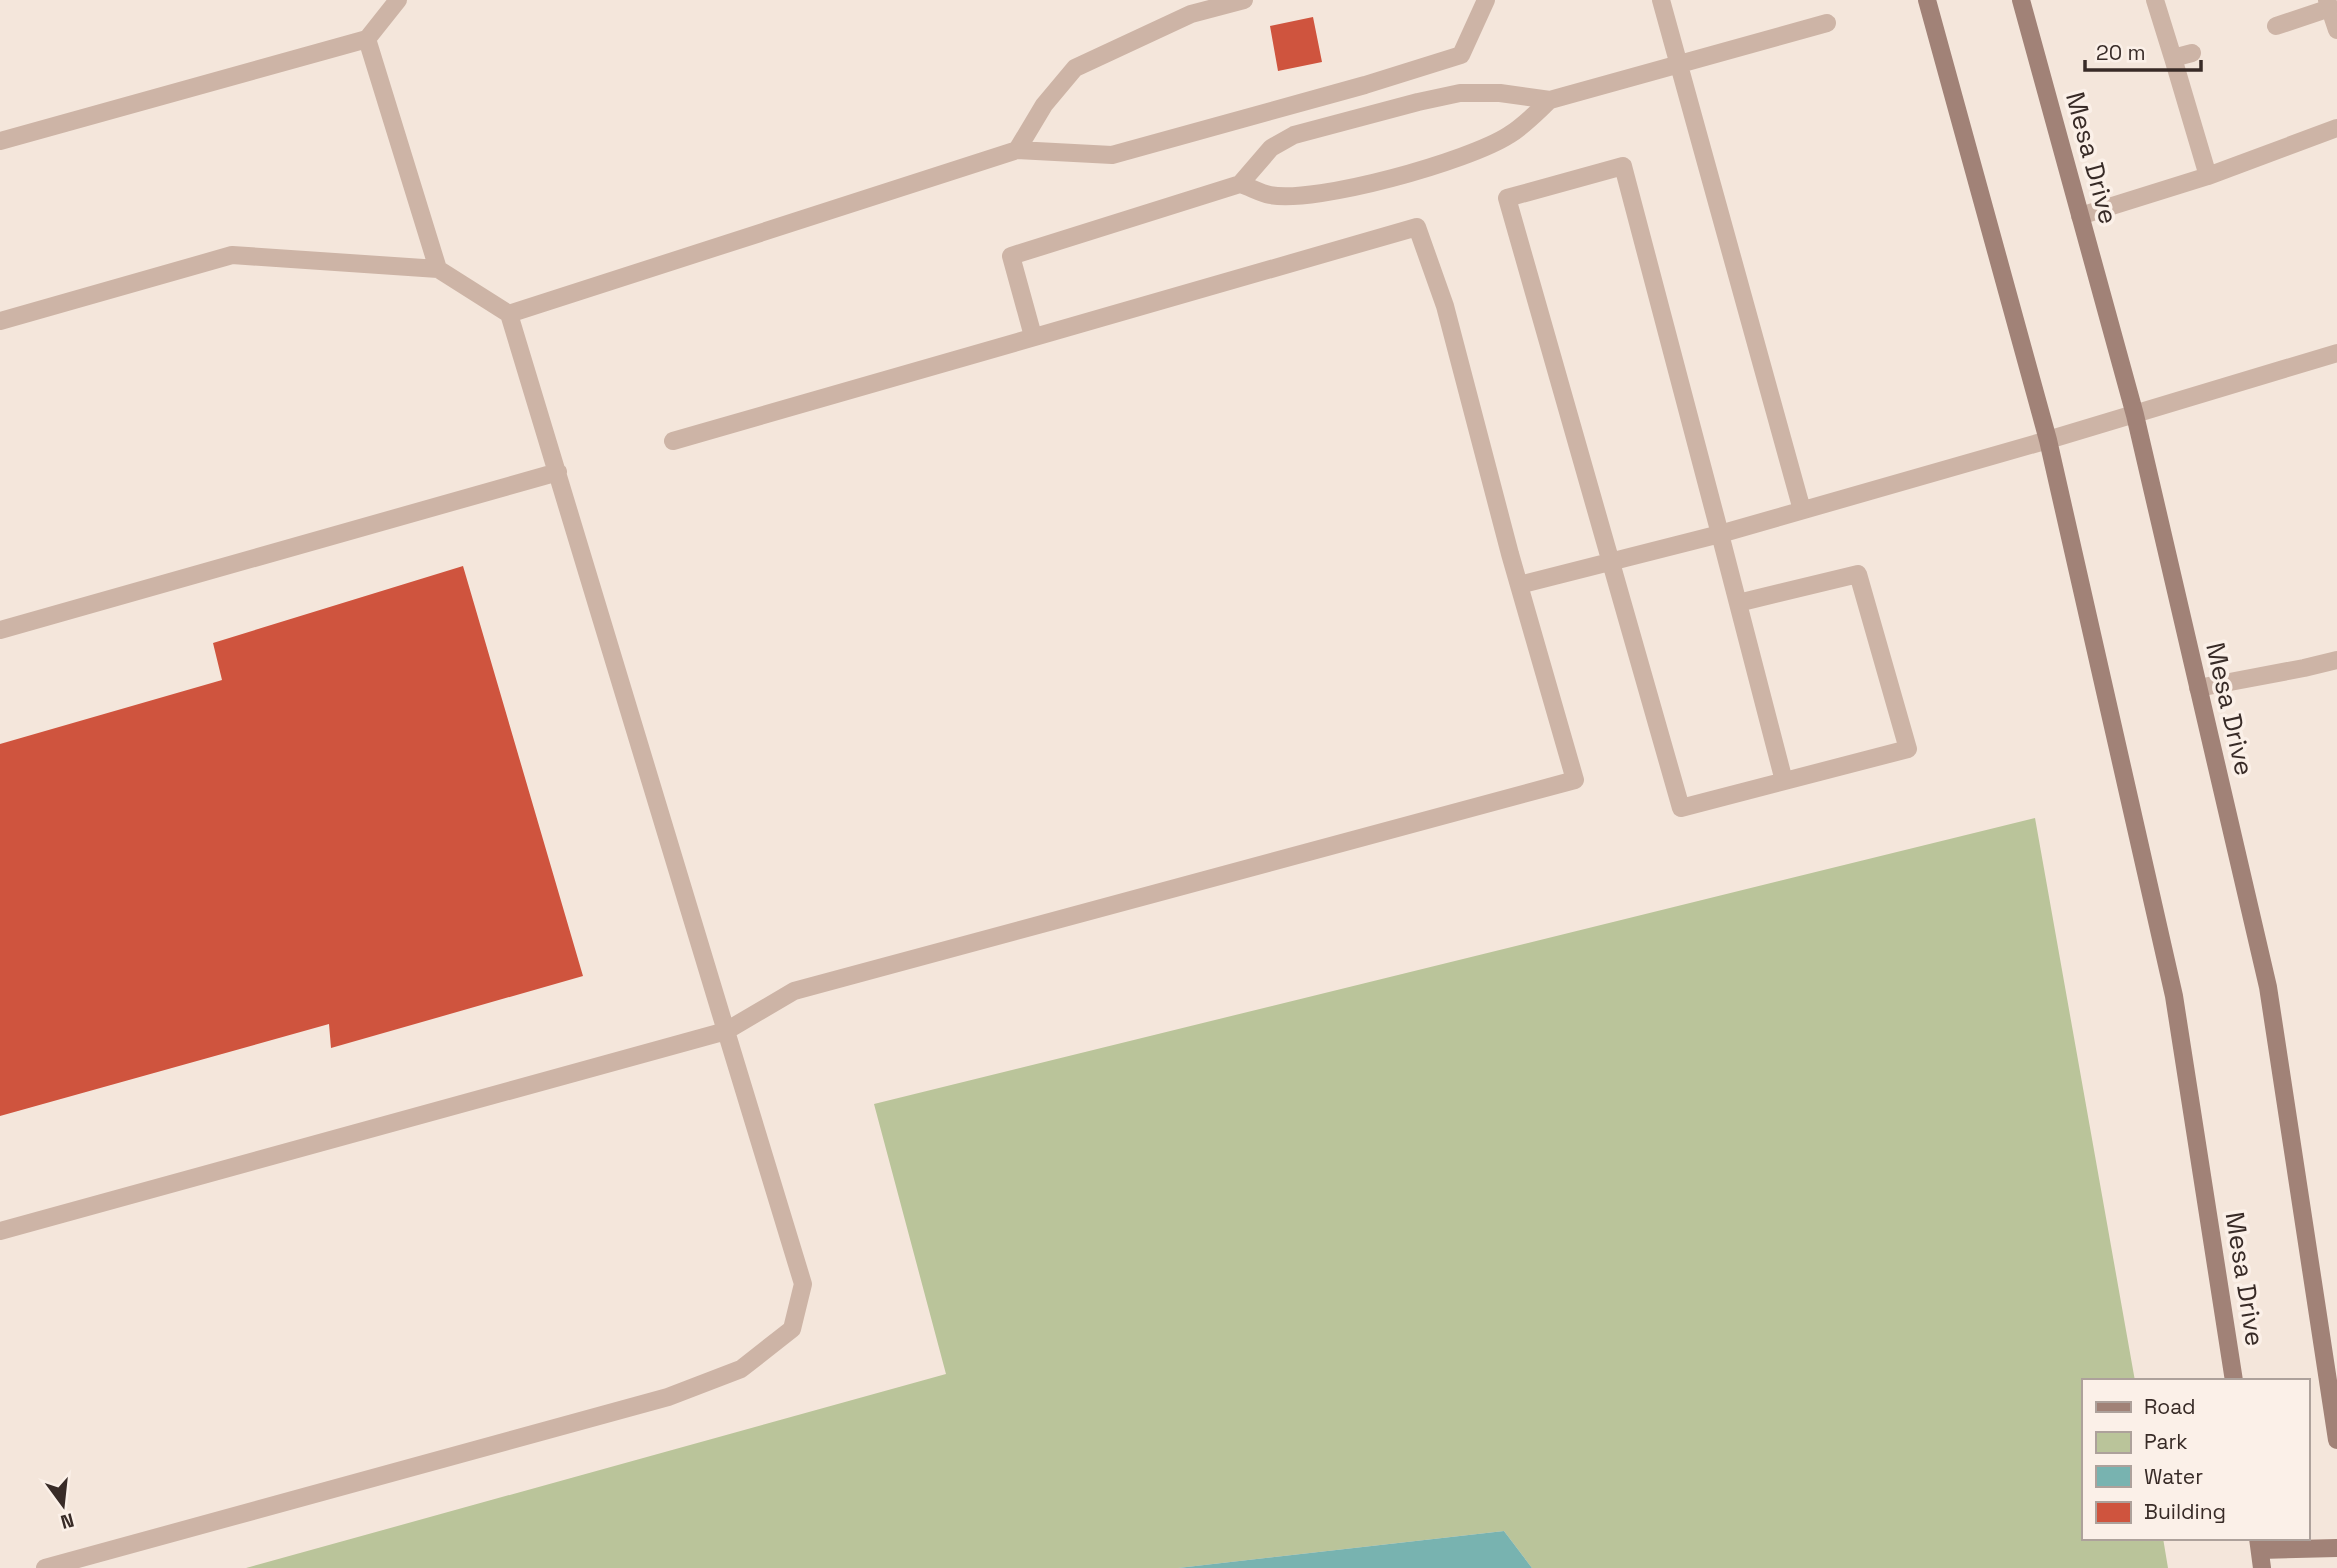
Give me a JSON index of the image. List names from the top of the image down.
{
  "streets": {
    "main road": ["Mesa Drive"]
  },
  "legend": [
    "Road",
    "Park",
    "Water",
    "Building"
  ],
  "scale_bar": "20 m",
  "north": "bottom"
}
